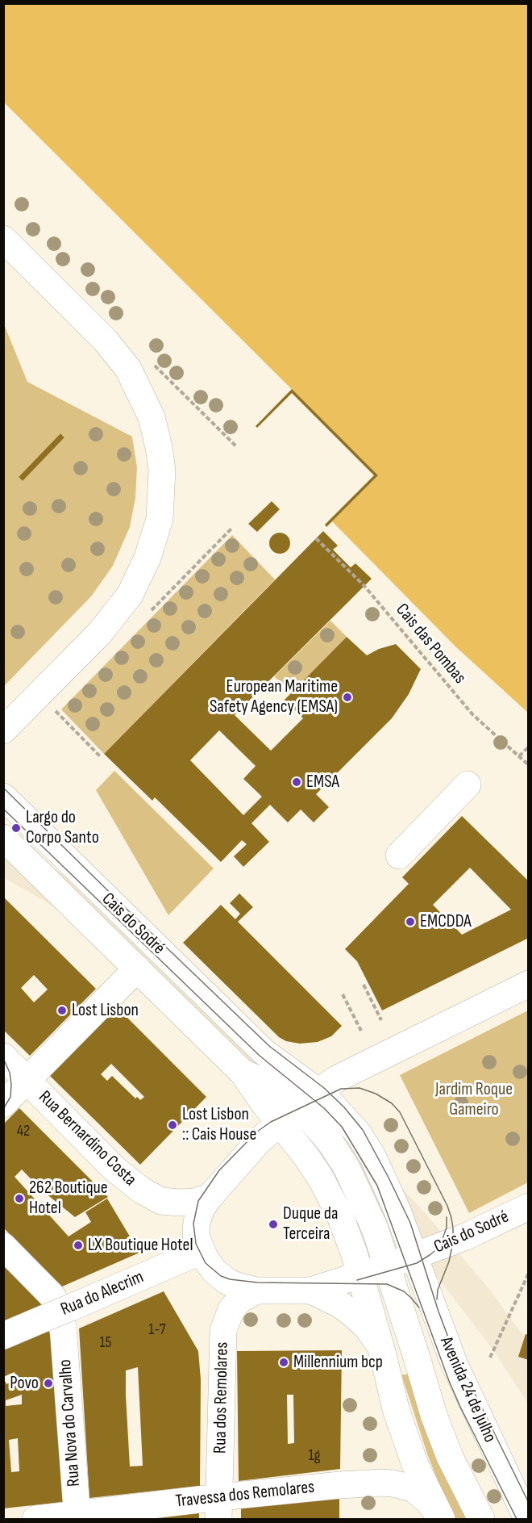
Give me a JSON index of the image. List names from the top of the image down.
{
  "streets": {
    "street": [
      "Cais do Sodré",
      "Rua Bernardino Costa",
      "Rua do Alecrim",
      "Avenida 24 de Julho",
      "Rua dos Remolares",
      "Rua Nova do Carvalho",
      "Travessa dos Remolares"
    ],
    "path": ["Cais das Pombas"]
  },
  "crossings": [
    ["Cais do Sodré", "Avenida 24 de Julho"],
    ["Rua do Alecrim", "Rua Nova do Carvalho"],
    ["Rua dos Remolares", "Travessa dos Remolares"],
    ["Rua Nova do Carvalho", "Travessa dos Remolares"]
  ],
  "parks": ["Jardim Roque Gameiro"],
  "places": [
    "European Maritime Safety Agency (EMSA)",
    "EMSA",
    "Largo do Corpo Santo",
    "EMCDDA",
    "Lost Lisbon",
    "Lost Lisbon :: Cais House",
    "262 Boutique Hotel",
    "Duque da Terceira",
    "LX Boutique Hotel",
    "Millennium bcp",
    "Povo"
  ],
  "house_numbers": [
    "42",
    "1-7",
    "15",
    "1g"
  ]
}
